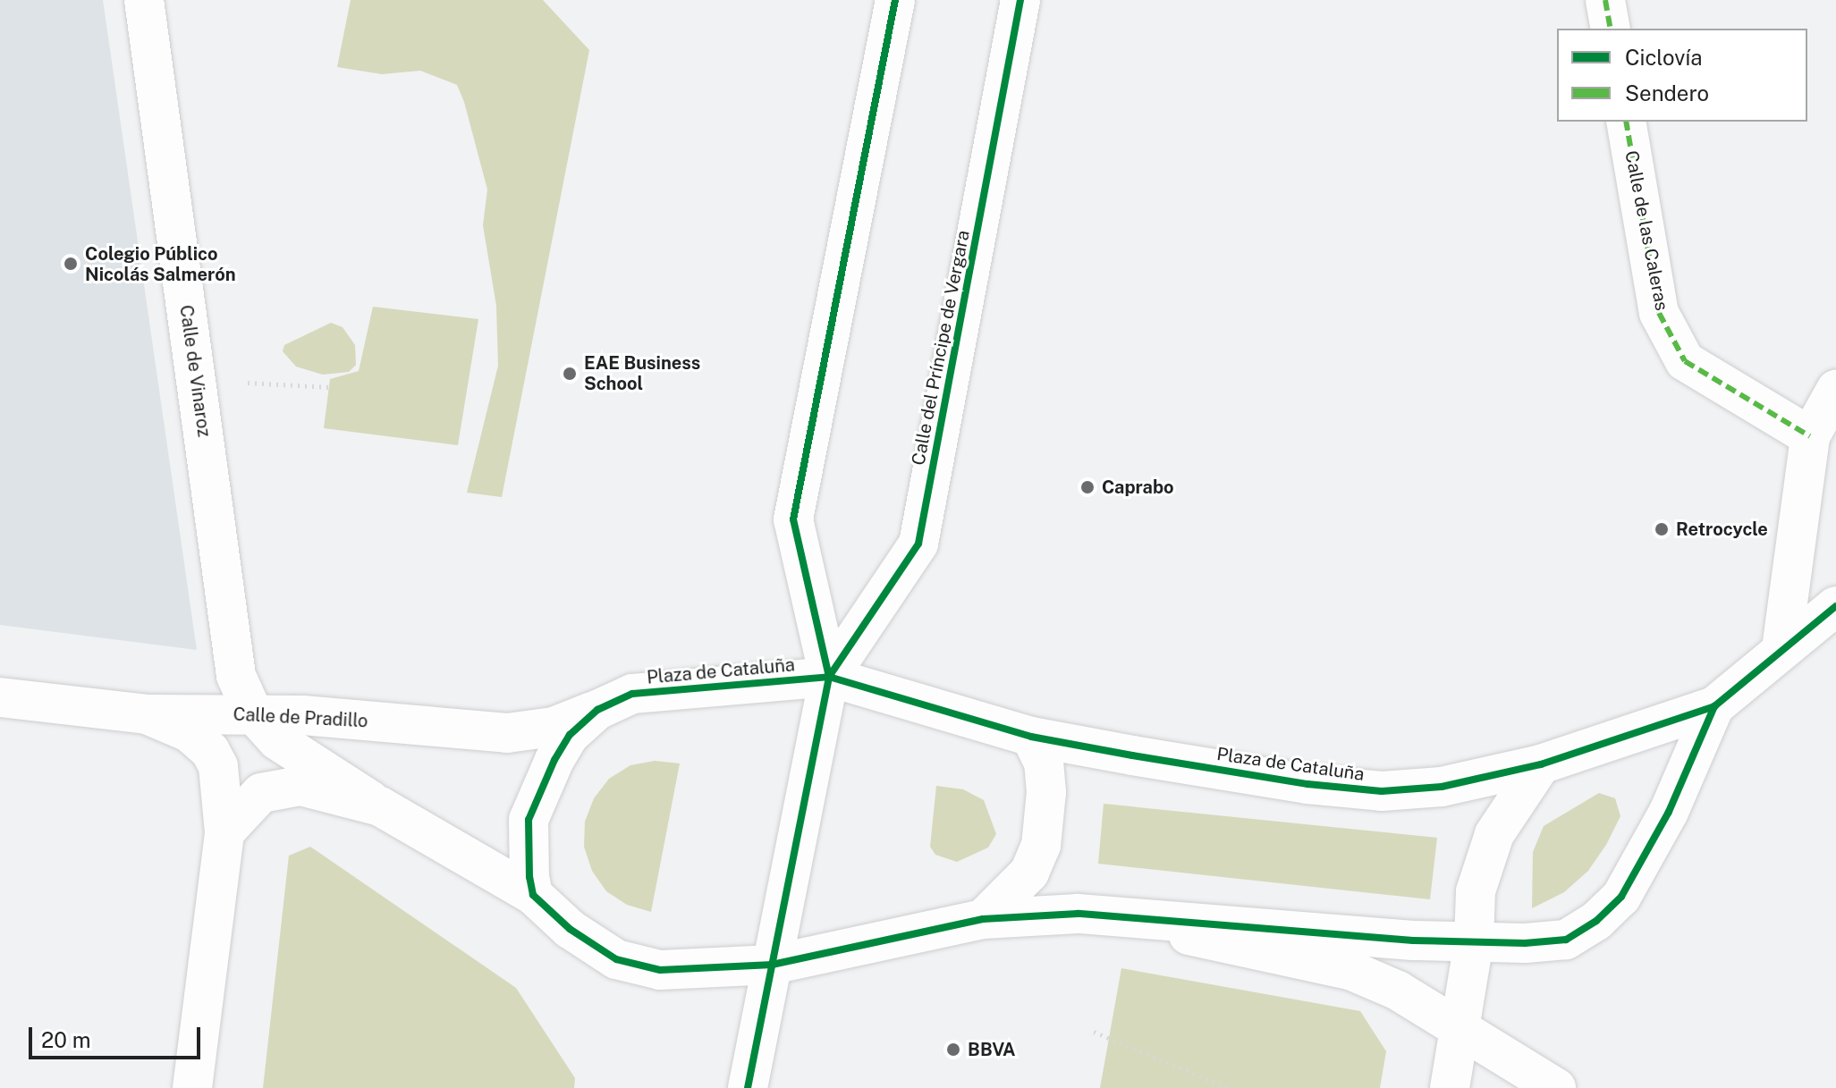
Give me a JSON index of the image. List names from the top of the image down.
{
  "streets": {
    "street": [
      "Calle de las Caleras",
      "Calle del Príncipe de Vergara",
      "Calle de Vinaroz",
      "Plaza de Cataluña",
      "Calle de Pradillo"
    ]
  },
  "crossings": [
    ["Calle del Príncipe de Vergara", "Plaza de Cataluña"],
    ["Calle de Vinaroz", "Calle de Pradillo"],
    ["Plaza de Cataluña", "Calle de Pradillo"]
  ],
  "places": [
    "Colegio Público Nicolás Salmerón",
    "EAE Business School",
    "Caprabo",
    "Retrocycle",
    "BBVA"
  ],
  "legend": ["Ciclovía", "Sendero"],
  "scale_bar": "20 m"
}
